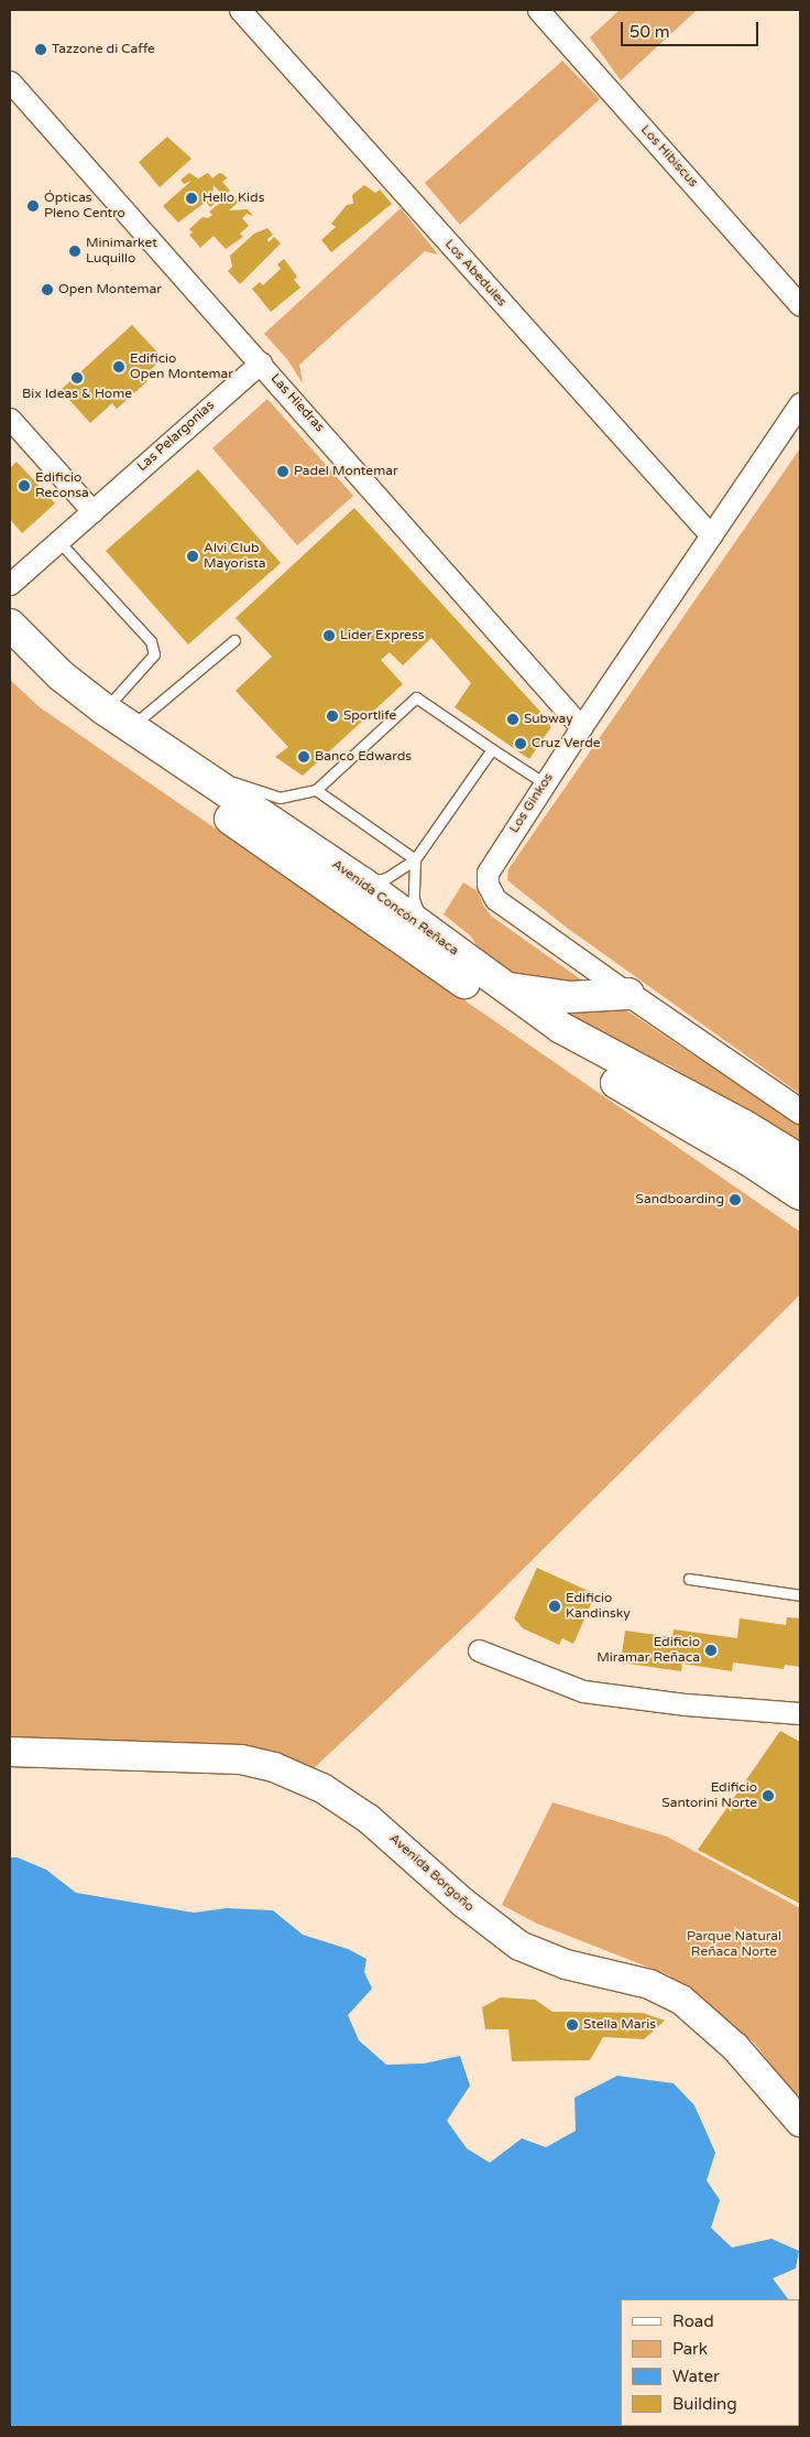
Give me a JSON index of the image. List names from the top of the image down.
{
  "streets": {
    "main road": ["Avenida Concón Reñaca", "Avenida Borgoño"],
    "street": [
      "Los Hibiscus",
      "Los Abedules",
      "Las Hiedras",
      "Las Pelargonias",
      "Los Ginkos"
    ]
  },
  "crossings": [
    ["Los Abedules", "Los Ginkos"],
    ["Las Hiedras", "Las Pelargonias"],
    ["Las Hiedras", "Los Ginkos"]
  ],
  "parks": ["Parque Natural Reñaca Norte"],
  "places": [
    "Tazzone di Caffe",
    "Hello Kids",
    "Ópticas Pleno Centro",
    "Minimarket Luquillo",
    "Open Montemar",
    "Edificio Open Montemar",
    "Bix Ideas & Home",
    "Padel Montemar",
    "Edificio Reconsa",
    "Alvi Club Mayorista",
    "Lider Express",
    "Sportlife",
    "Subway",
    "Cruz Verde",
    "Banco Edwards",
    "Sandboarding",
    "Edificio Kandinsky",
    "Edificio Miramar Reñaca",
    "Edificio Santorini Norte",
    "Stella Maris"
  ],
  "legend": [
    "Road",
    "Park",
    "Water",
    "Building"
  ],
  "scale_bar": "50 m"
}
